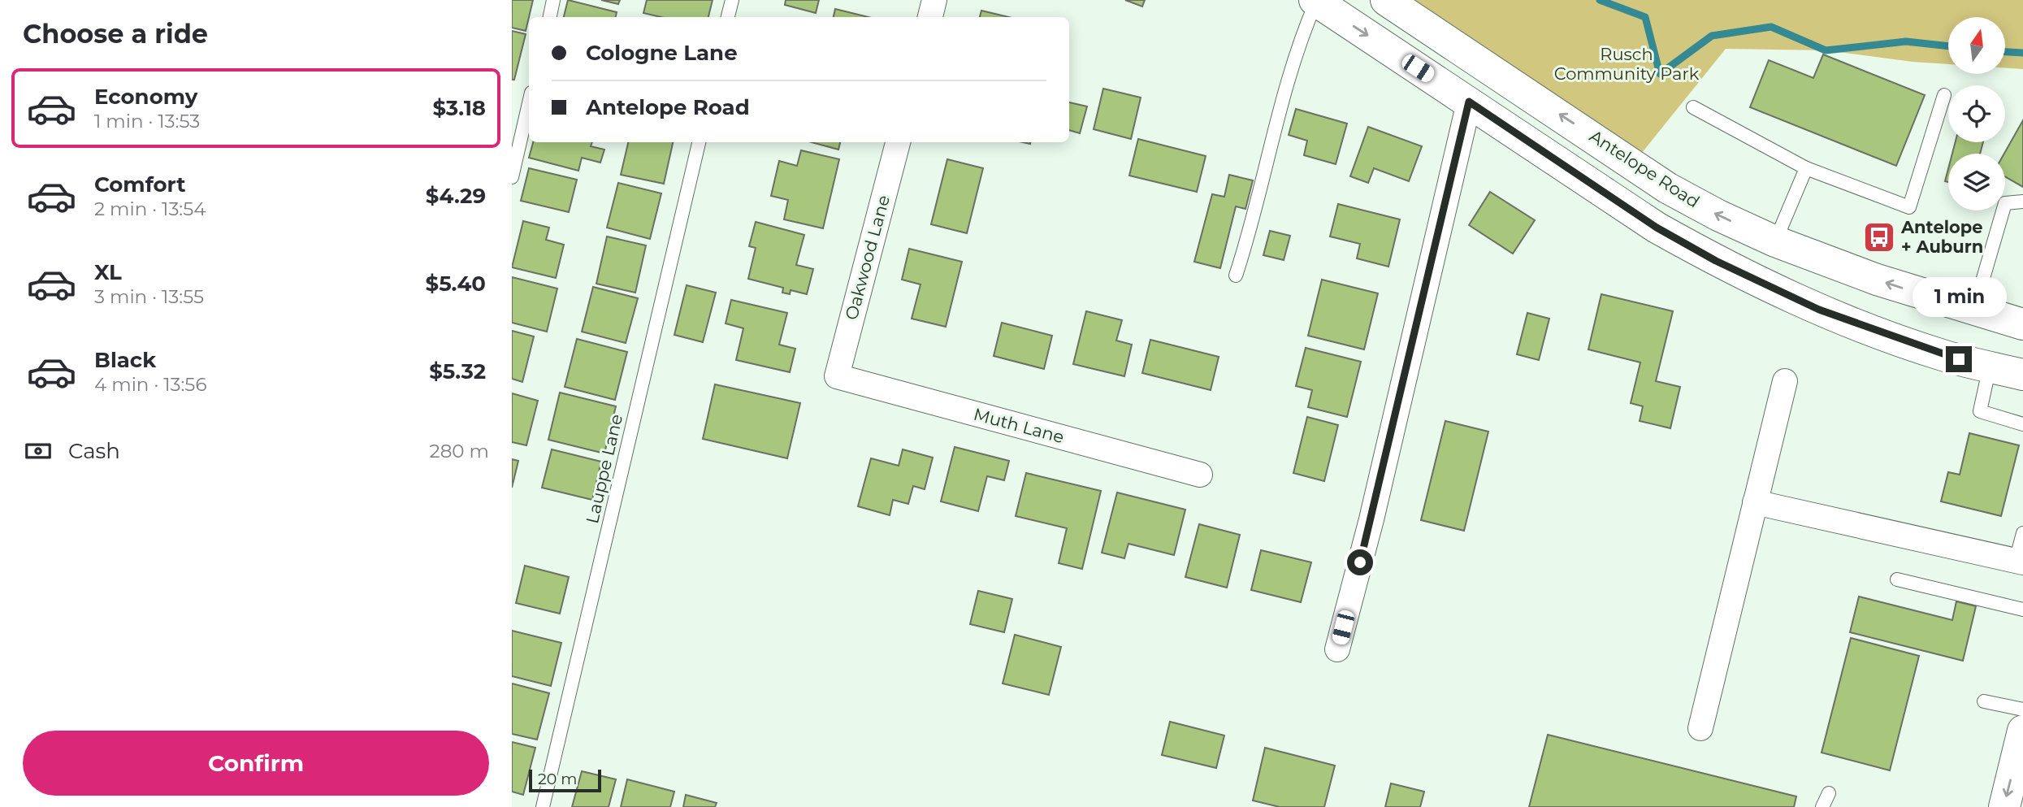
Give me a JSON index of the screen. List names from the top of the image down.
{
  "streets": {
    "main road": ["Antelope Road"],
    "street": ["Oakwood Lane", "Muth Lane"],
    "lane": ["Lauppe Lane"]
  },
  "crossings": [
    ["Oakwood Lane", "Muth Lane"]
  ],
  "parks": ["Rusch Community Park"],
  "places": {
    "bus stop": ["Antelope + Auburn"]
  },
  "scale_bar": "20 m",
  "north": "top",
  "page": {
    "heading": "Choose a ride",
    "banner": ["Cologne Lane", "Antelope Road"],
    "list": [
      {
        "name": "Economy",
        "note": "1 min · 13:53",
        "value": "$3.18"
      },
      {
        "name": "Comfort",
        "note": "2 min · 13:54",
        "value": "$4.29"
      },
      {
        "name": "XL",
        "note": "3 min · 13:55",
        "value": "$5.40"
      },
      {
        "name": "Black",
        "note": "4 min · 13:56",
        "value": "$5.32"
      }
    ],
    "bubble": "1 min",
    "pay": ["Cash", "280 m"],
    "buttons": "Confirm",
    "scale": "20 m"
  }
}
